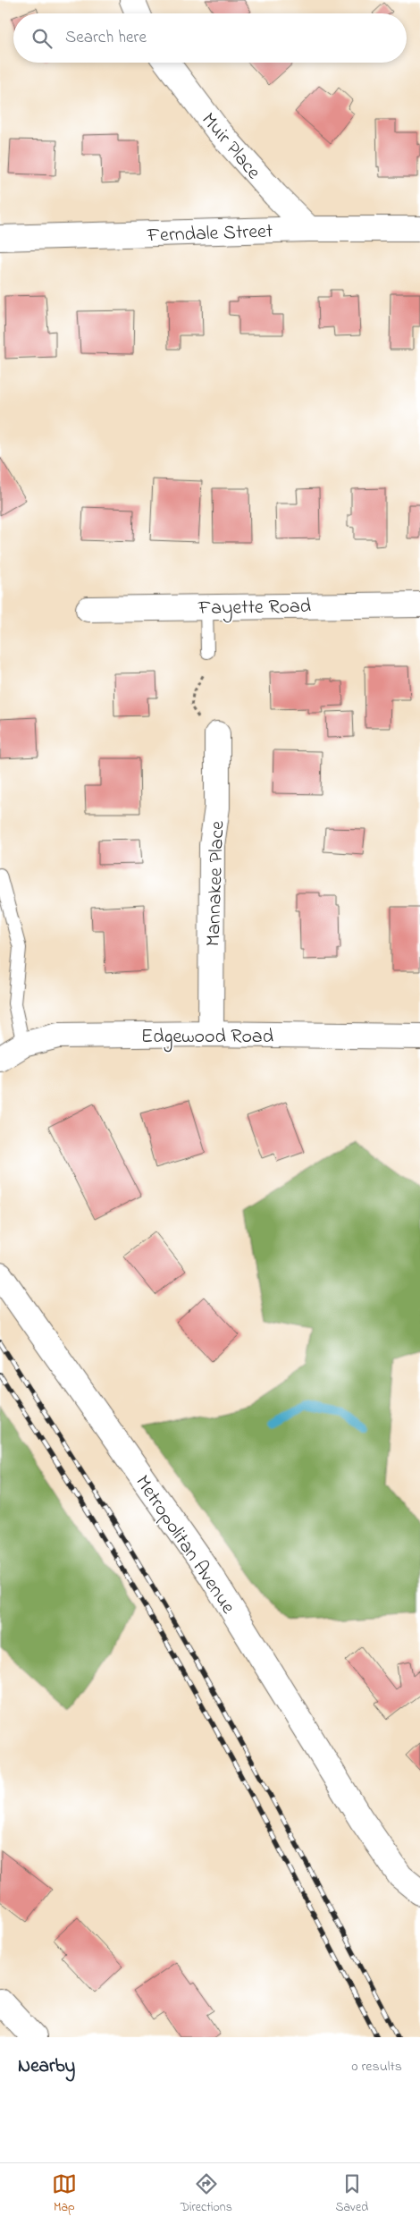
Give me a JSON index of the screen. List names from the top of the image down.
{
  "streets": {
    "street": [
      "Muir Place",
      "Ferndale Street",
      "Fayette Road",
      "Mannakee Place",
      "Edgewood Road",
      "Metropolitan Avenue"
    ]
  },
  "crossings": [
    ["Muir Place", "Ferndale Street"],
    ["Mannakee Place", "Edgewood Road"]
  ],
  "page": {
    "search": "Search here",
    "heading": ["Nearby", "0 results"],
    "nav": ["Map", "Directions", "Saved"]
  }
}
